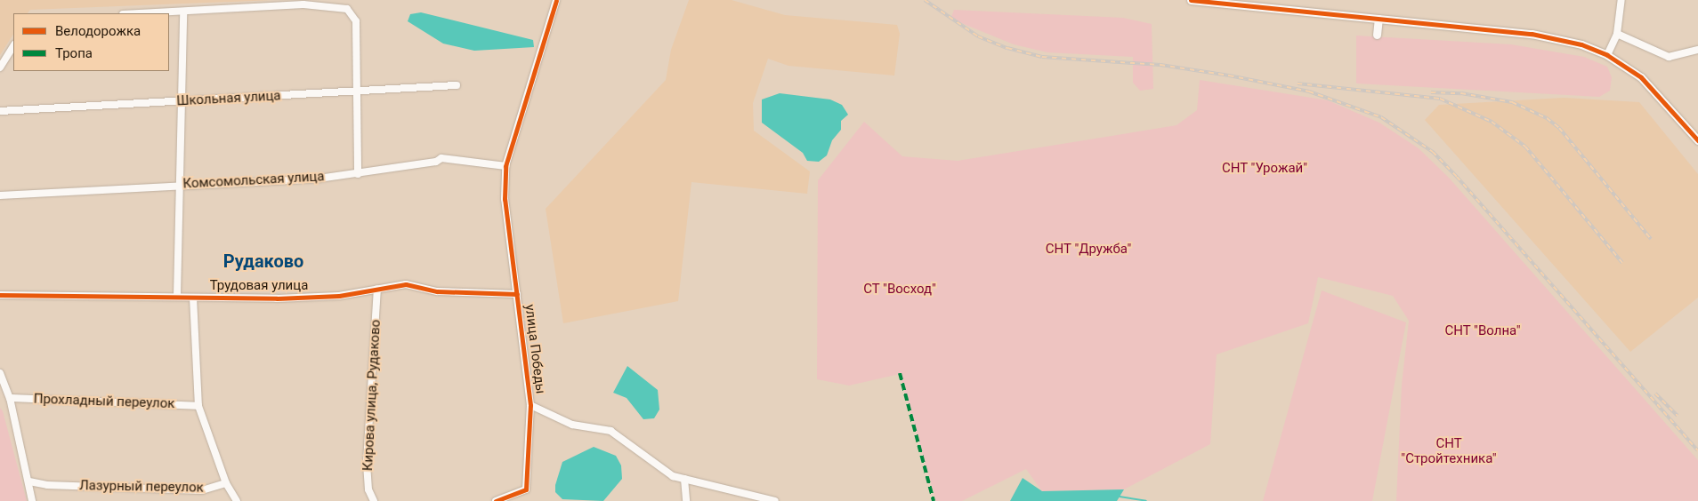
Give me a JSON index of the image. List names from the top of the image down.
{
  "streets": {
    "street": [
      "Школьная улица",
      "Комсомольская улица",
      "Трудовая улица",
      "улица Победы",
      "Кирова улица, Рудаково",
      "Прохладный переулок",
      "Лазурный переулок"
    ]
  },
  "crossings": [
    ["Комсомольская улица", "улица Победы"],
    ["Трудовая улица", "улица Победы"],
    ["Трудовая улица", "Кирова улица, Рудаково"]
  ],
  "districts": ["Рудаково"],
  "parks": [
    "СНТ \"Урожай\"",
    "СНТ \"Дружба\"",
    "СТ \"Восход\"",
    "СНТ \"Волна\"",
    "СНТ \"Стройтехника\""
  ],
  "legend": ["Велодорожка", "Тропа"]
}
